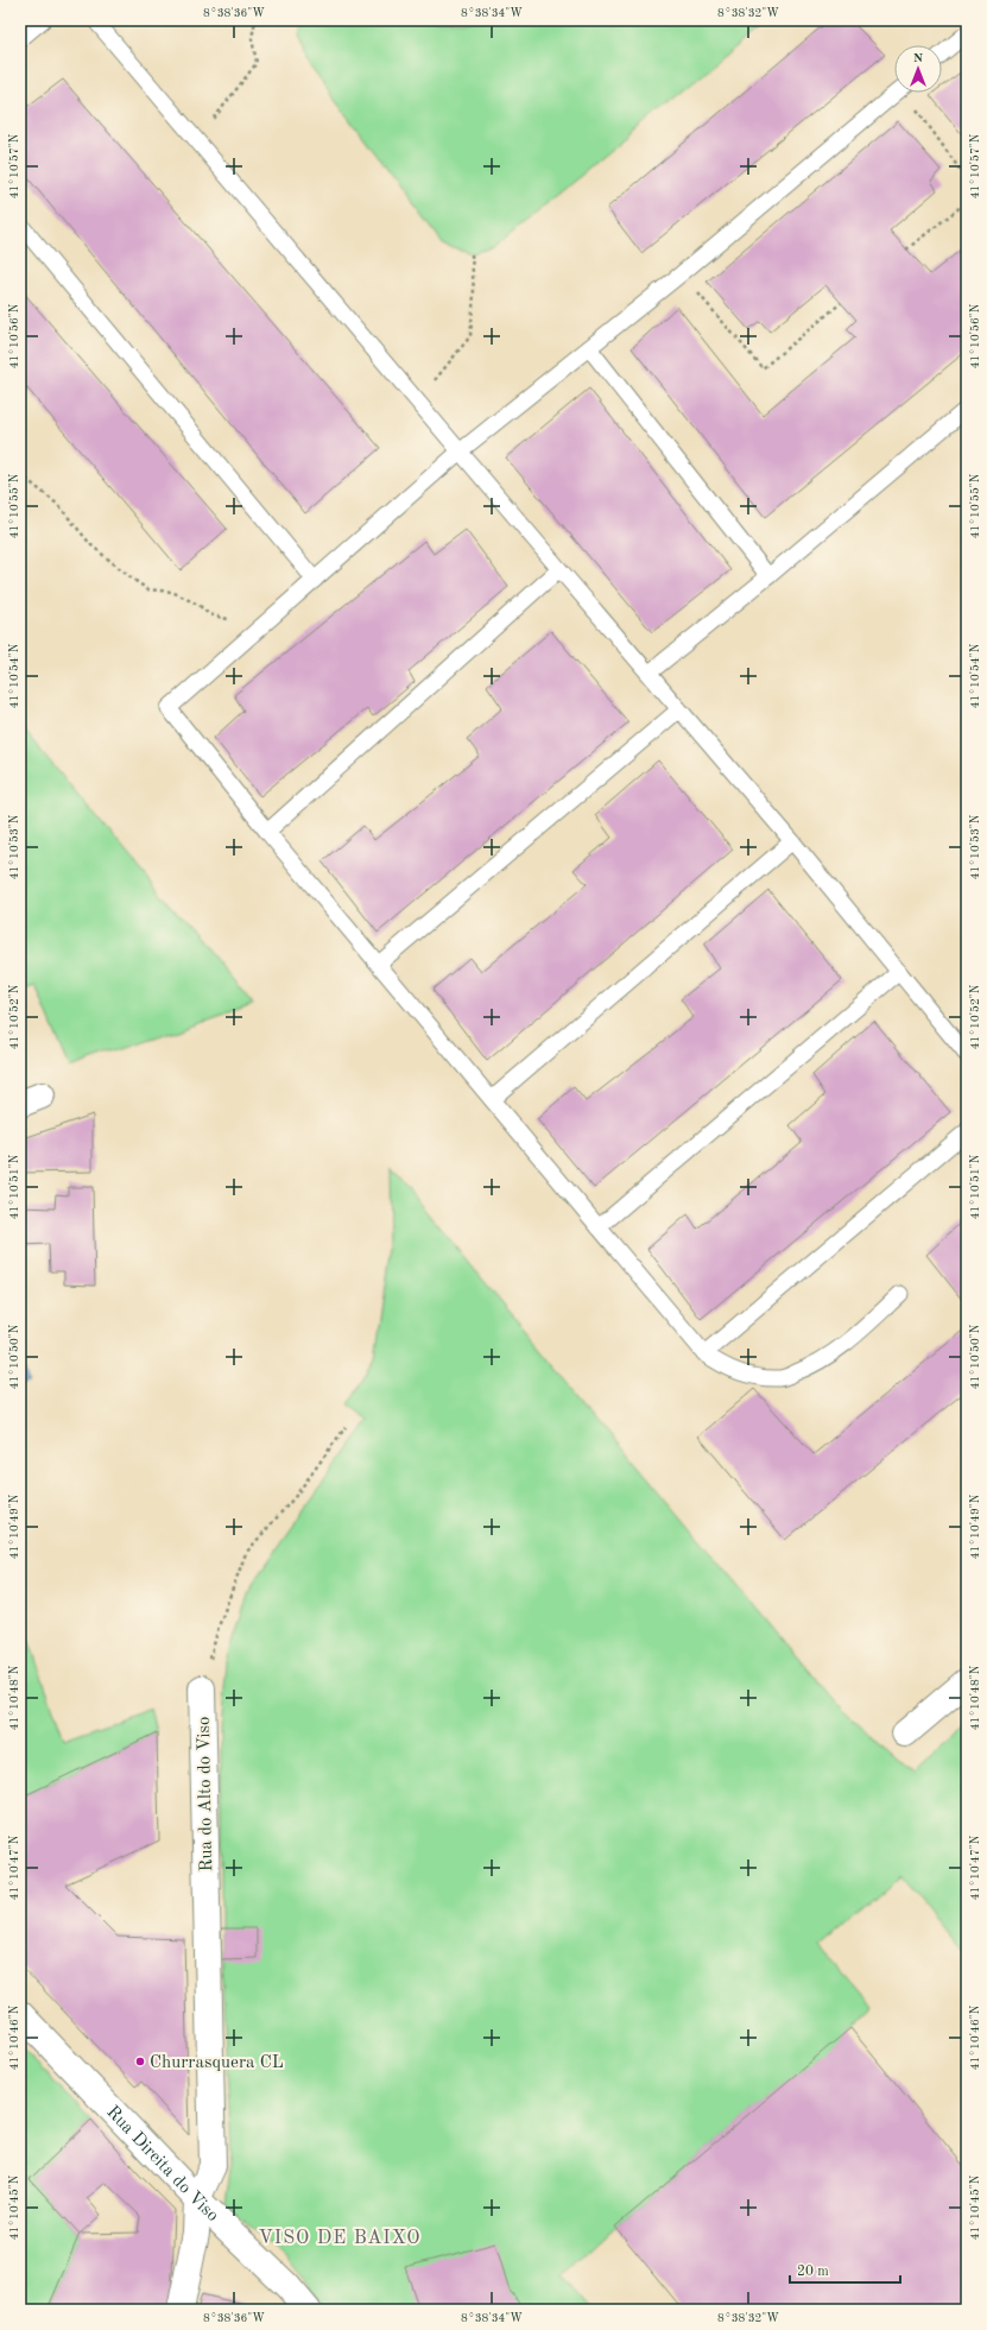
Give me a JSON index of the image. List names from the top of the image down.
{
  "streets": {
    "street": ["Rua do Alto do Viso", "Rua Direita do Viso"]
  },
  "crossings": [
    ["Rua do Alto do Viso", "Rua Direita do Viso"]
  ],
  "districts": ["VISO DE BAIXO"],
  "places": ["Churrasquera CL"],
  "scale_bar": "20 m",
  "north": "top",
  "coordinates": [
    "8°38'36\"W",
    "8°38'34\"W",
    "8°38'32\"W",
    "41°10'57\"N",
    "41°10'56\"N",
    "41°10'55\"N",
    "41°10'54\"N",
    "41°10'53\"N",
    "41°10'52\"N",
    "41°10'51\"N",
    "41°10'50\"N",
    "41°10'49\"N",
    "41°10'48\"N",
    "41°10'47\"N",
    "41°10'46\"N",
    "41°10'45\"N"
  ]
}
